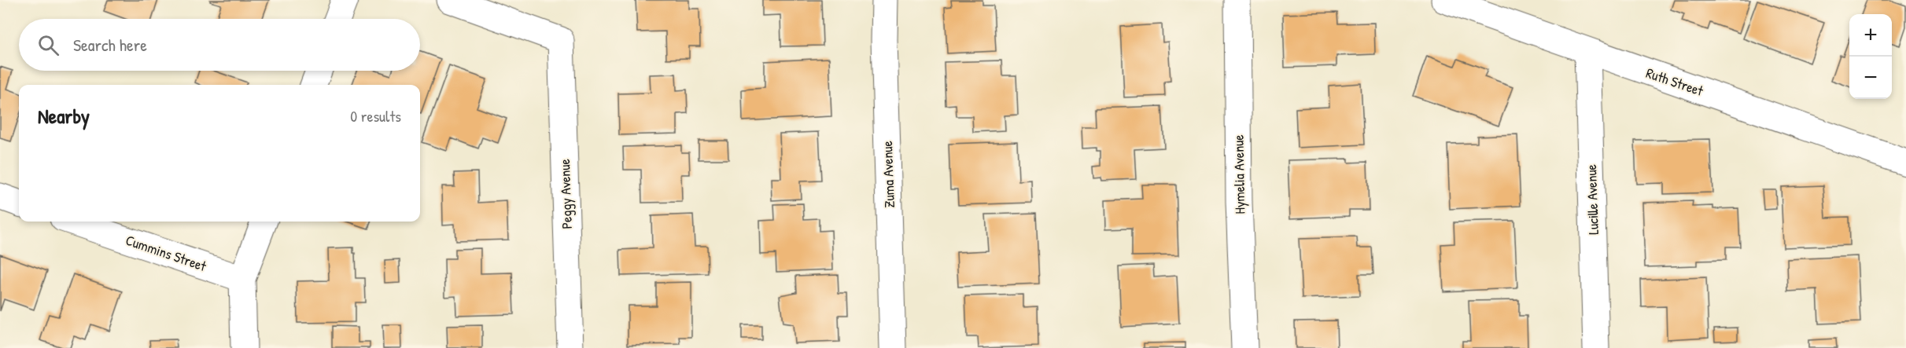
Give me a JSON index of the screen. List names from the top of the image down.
{
  "streets": {
    "street": [
      "Ruth Street",
      "Zuma Avenue",
      "Hymelia Avenue",
      "Peggy Avenue",
      "Lucille Avenue",
      "Cummins Street"
    ]
  },
  "crossings": [
    ["Ruth Street", "Lucille Avenue"]
  ],
  "page": {
    "map_buttons": ["+", "−"],
    "search": "Search here",
    "heading": ["Nearby", "0 results"]
  }
}
